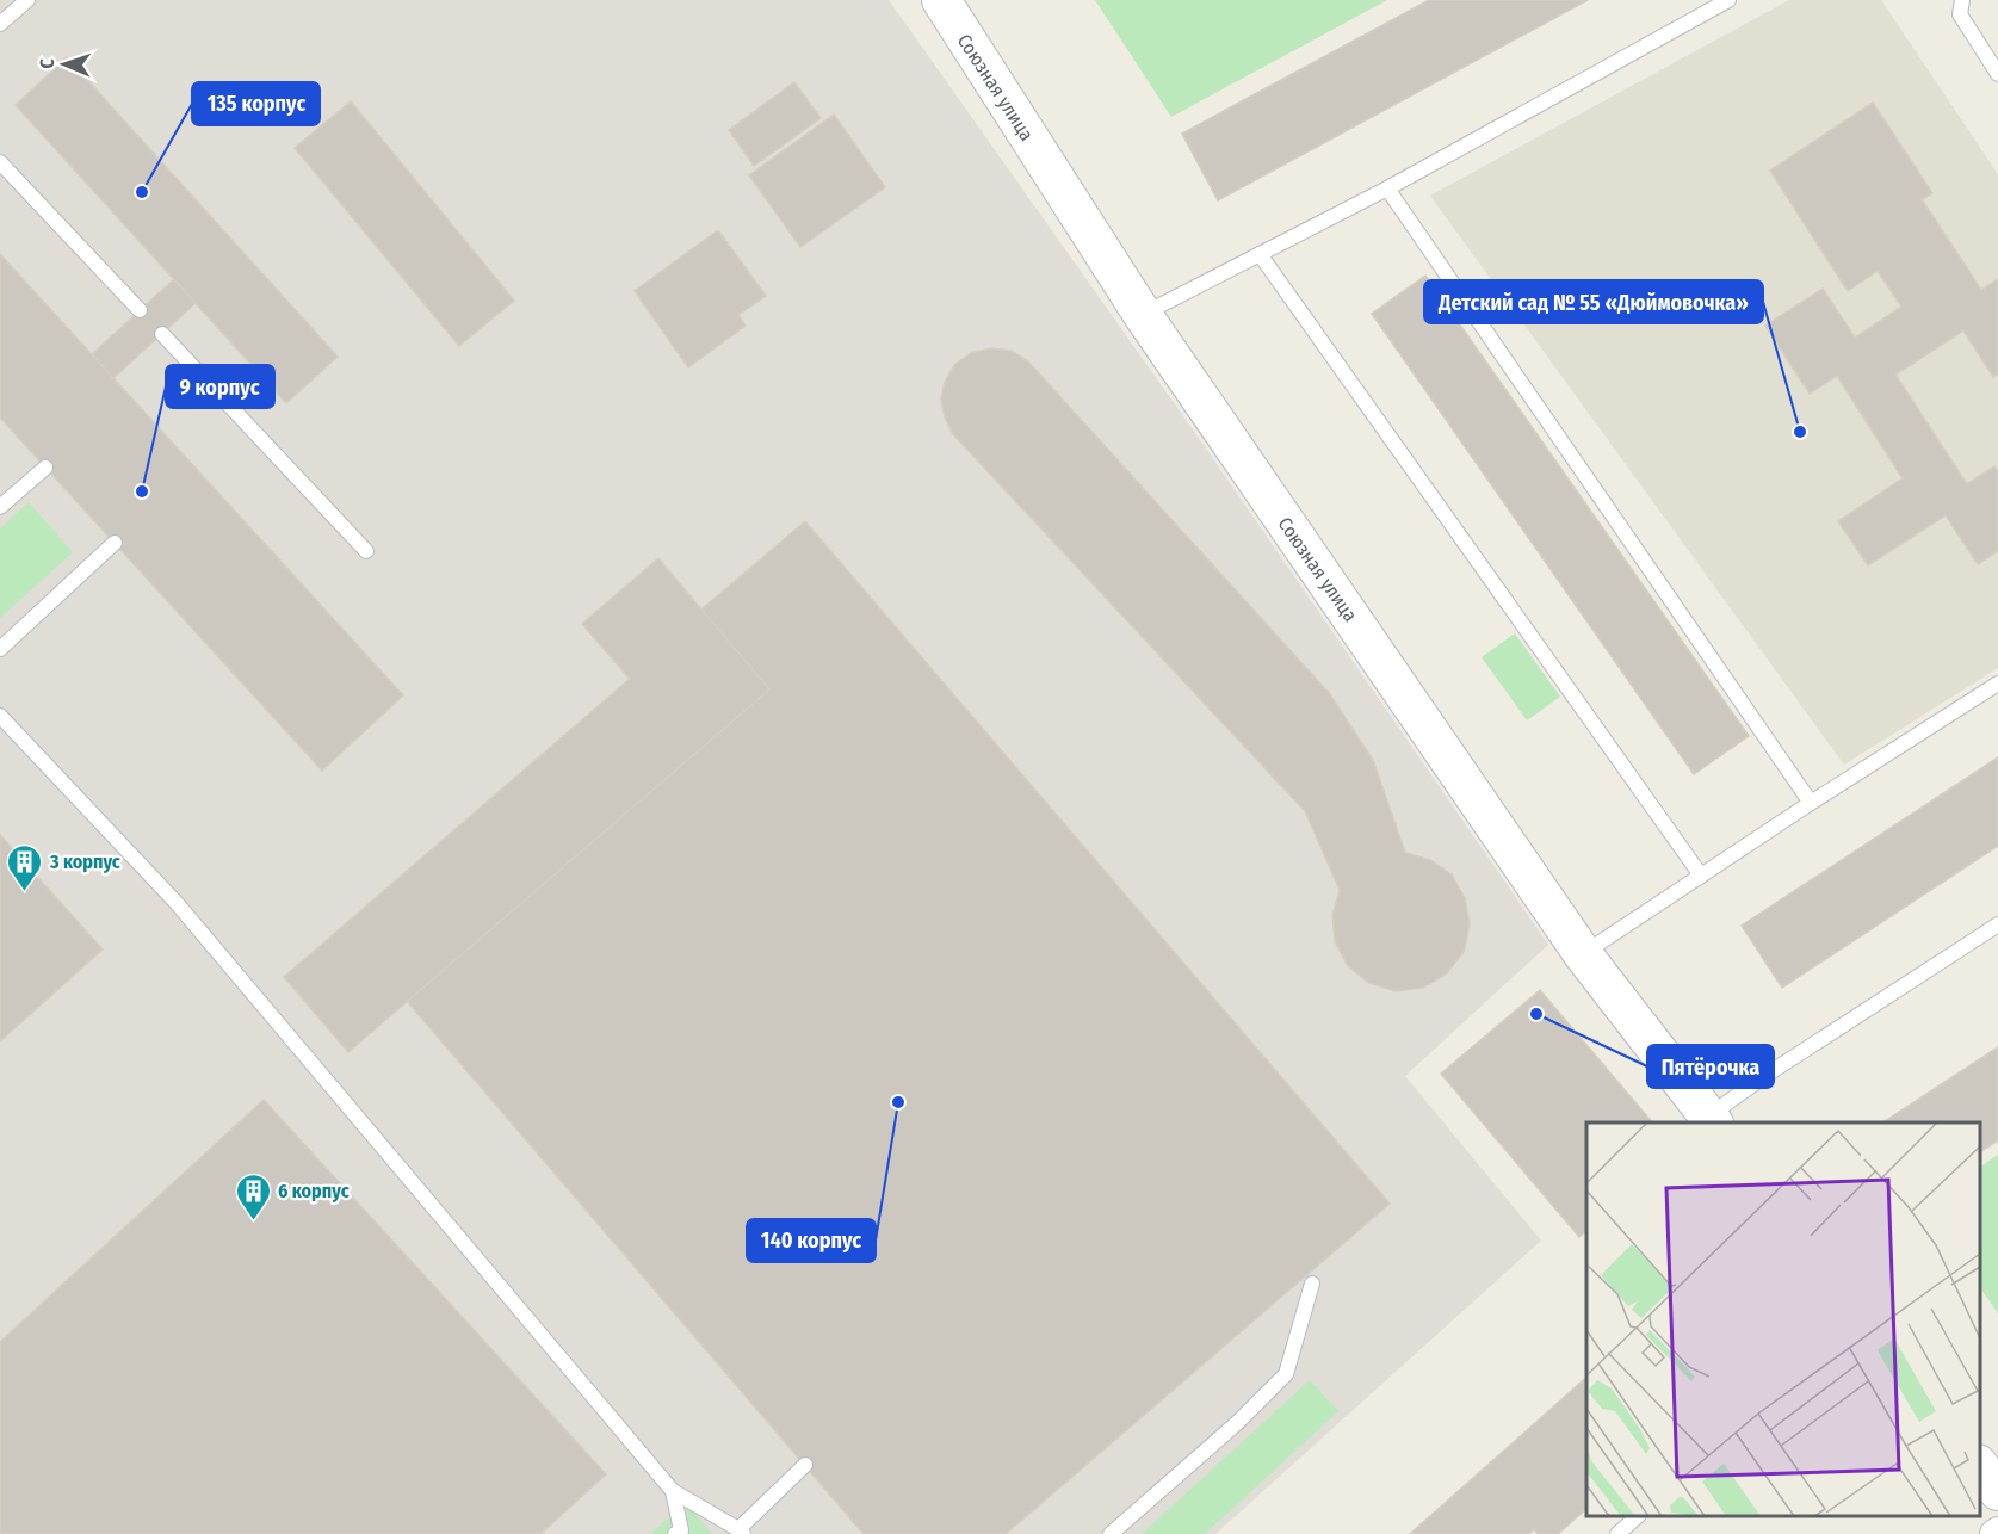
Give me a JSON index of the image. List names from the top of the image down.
{
  "streets": {
    "street": ["Союзная улица"]
  },
  "places": {
    "other": [
      "135 корпус",
      "Детский сад № 55 «Дюймовочка»",
      "9 корпус",
      "Пятёрочка",
      "140 корпус"
    ],
    "building": ["3 корпус", "6 корпус"]
  },
  "north": "left"
}
